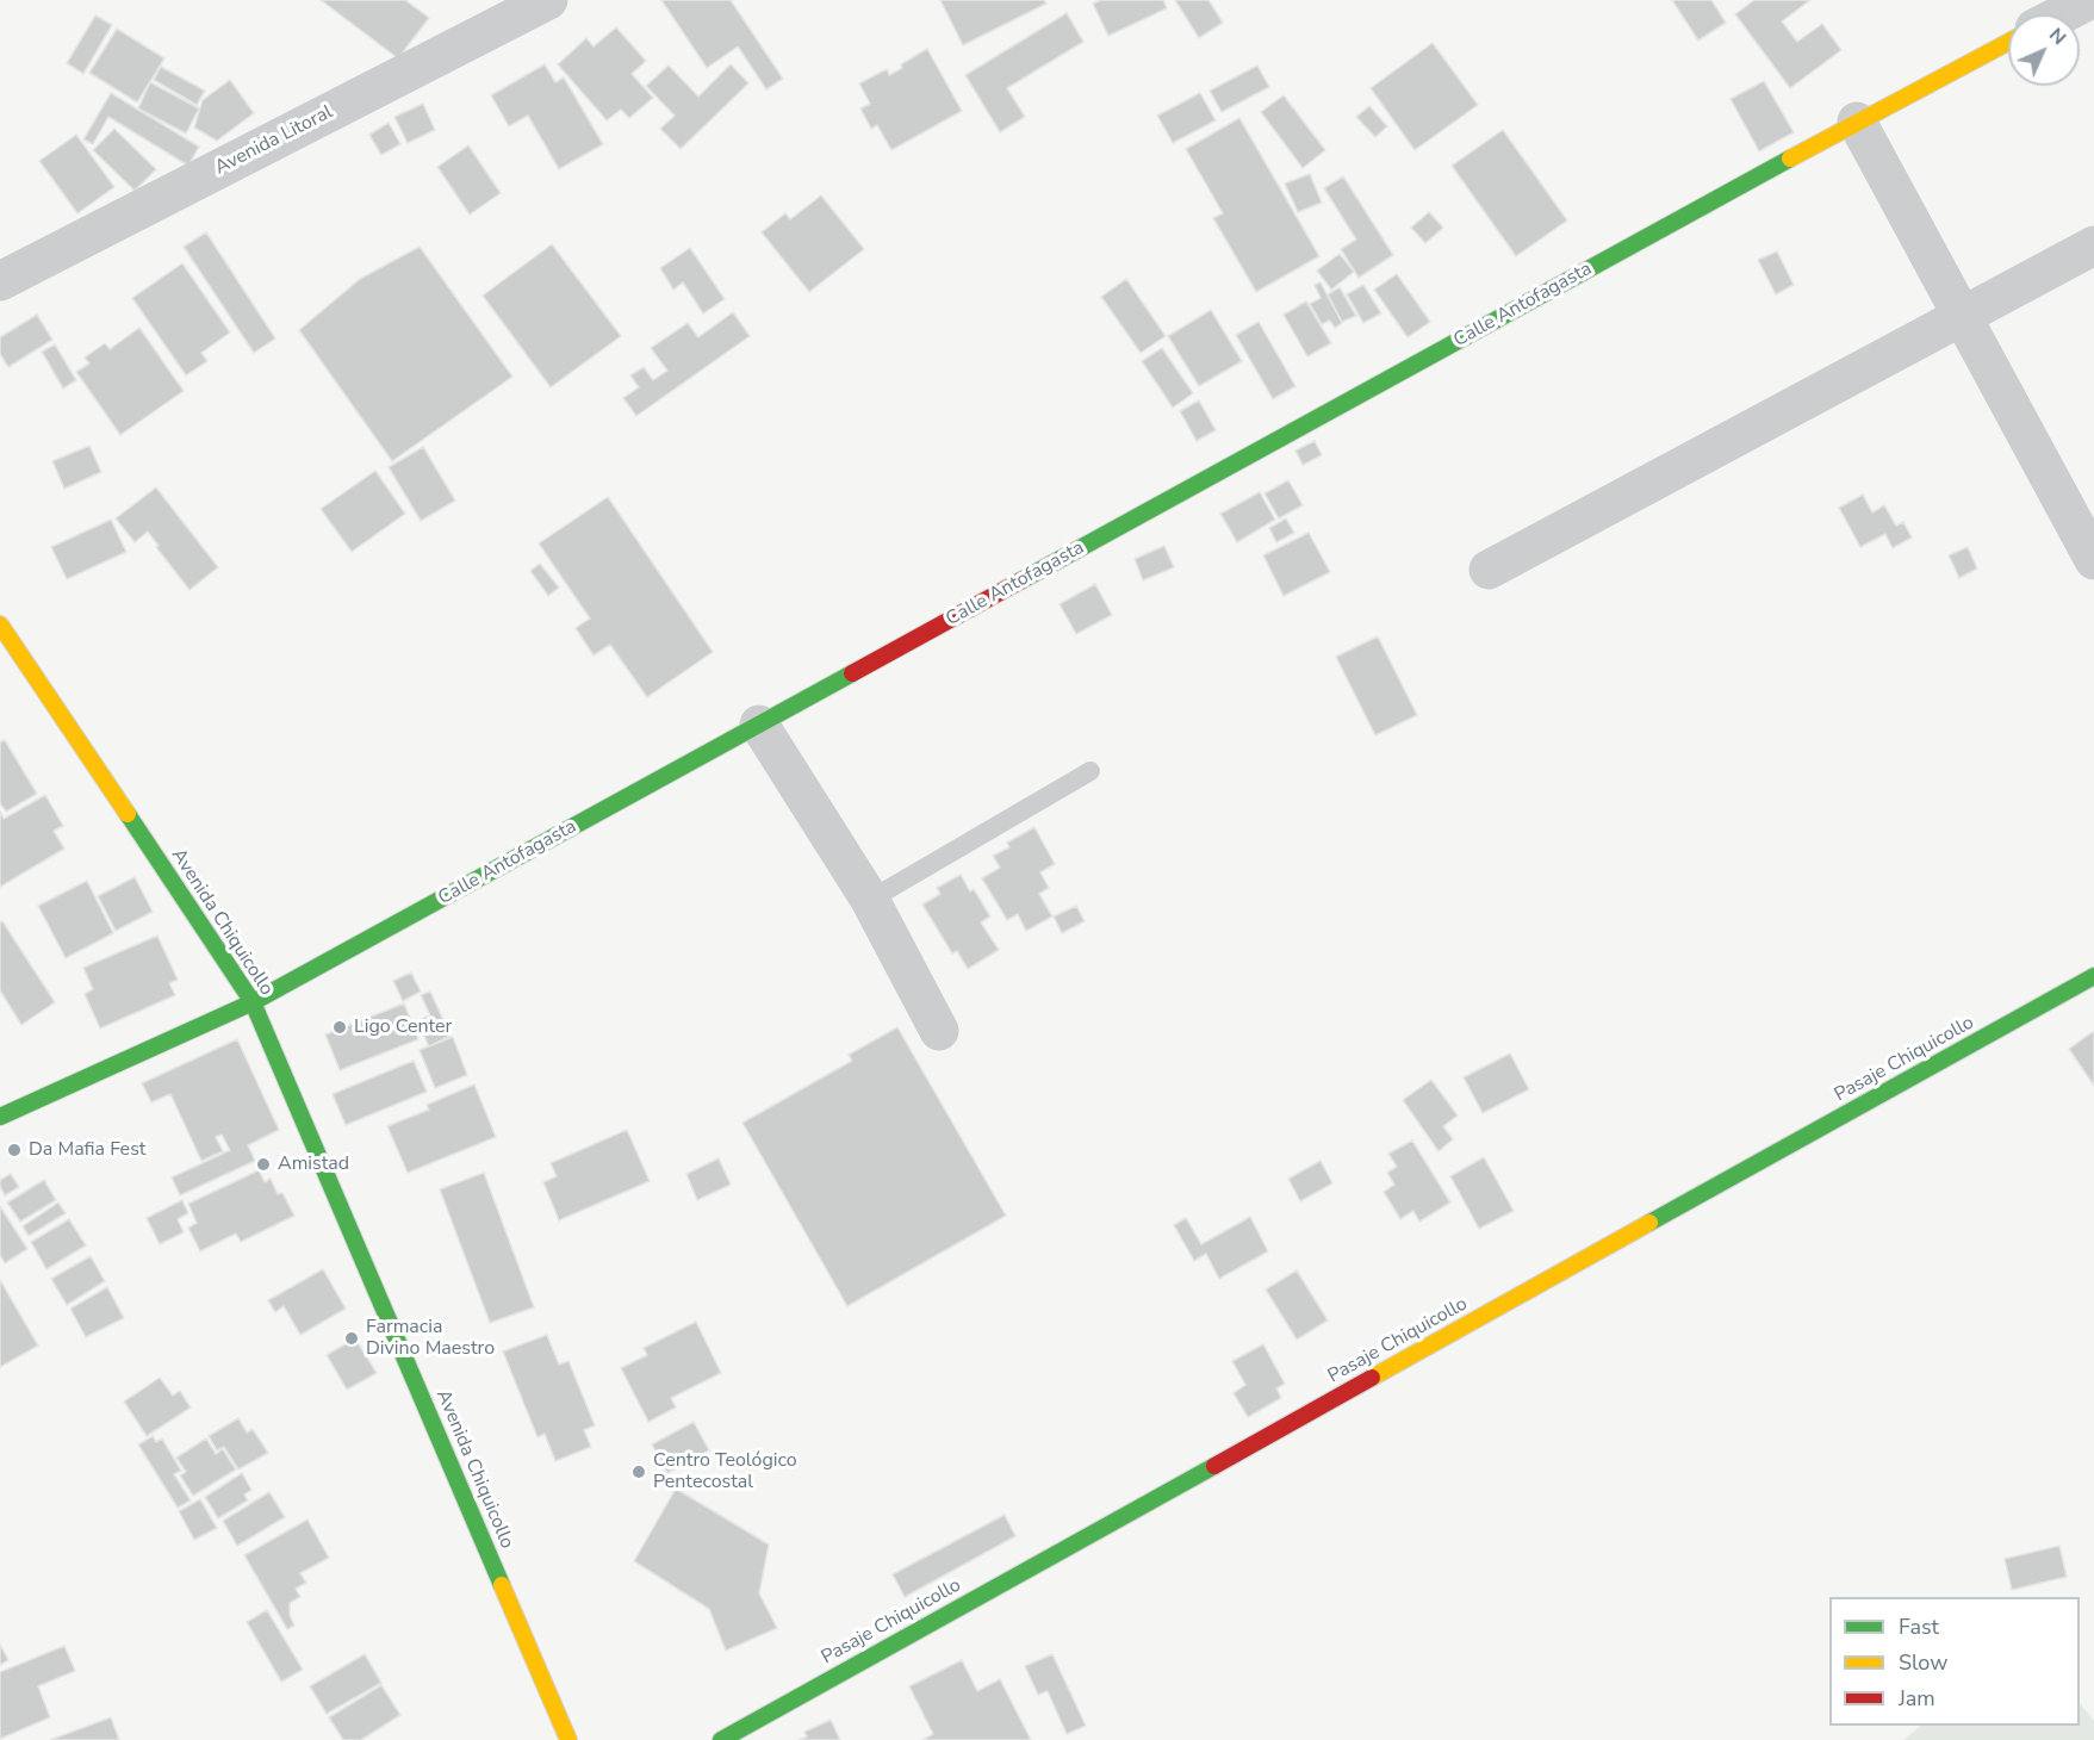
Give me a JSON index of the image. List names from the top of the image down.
{
  "streets": {
    "street": [
      "Avenida Litoral",
      "Calle Antofagasta",
      "Avenida Chiquicollo",
      "Pasaje Chiquicollo"
    ]
  },
  "crossings": [
    ["Calle Antofagasta", "Avenida Chiquicollo"]
  ],
  "places": [
    "Ligo Center",
    "Da Mafia Fest",
    "Amistad",
    "Farmacia Divino Maestro",
    "Centro Teológico Pentecostal"
  ],
  "legend": ["Fast", "Slow", "Jam"],
  "north": "top right"
}
